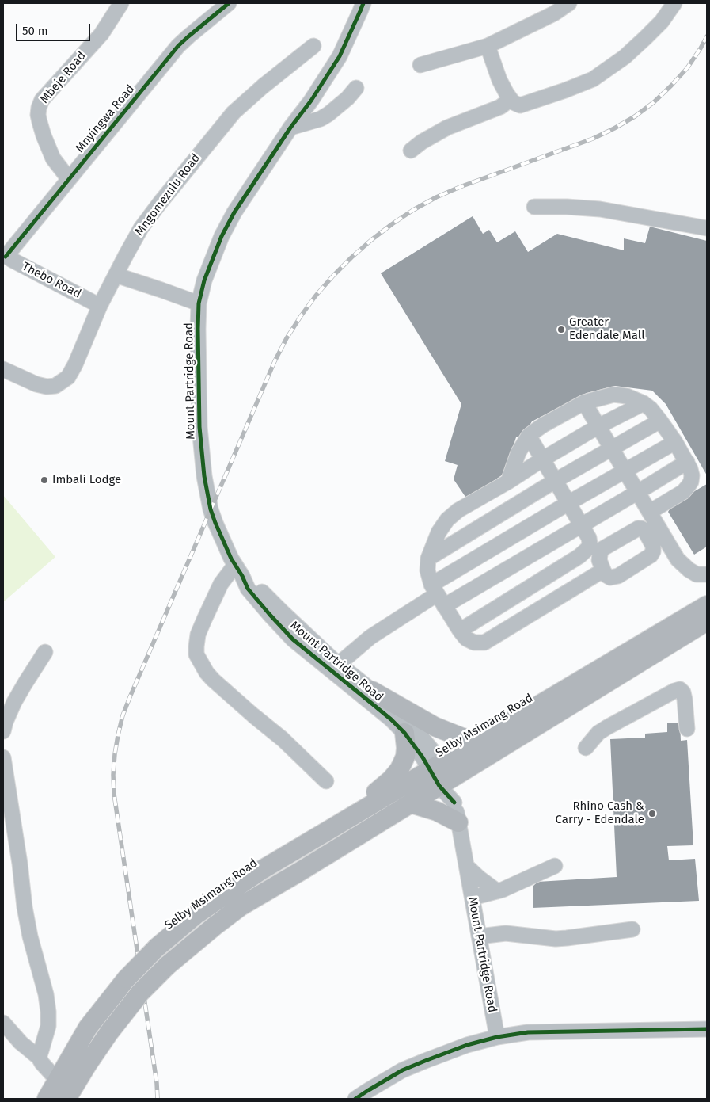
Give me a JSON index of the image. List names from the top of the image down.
{
  "streets": {
    "main road": ["Selby Msimang Road"],
    "street": [
      "Mbeje Road",
      "Mnyingwa Road",
      "Mngomezulu Road",
      "Thebo Road",
      "Mount Partridge Road"
    ]
  },
  "crossings": [
    ["Mbeje Road", "Mnyingwa Road"],
    ["Mnyingwa Road", "Thebo Road"],
    ["Mngomezulu Road", "Thebo Road"],
    ["Mount Partridge Road", "Selby Msimang Road"]
  ],
  "places": ["Greater Edendale Mall", "Imbali Lodge", "Rhino Cash & Carry - Edendale"],
  "scale_bar": "50 m"
}
